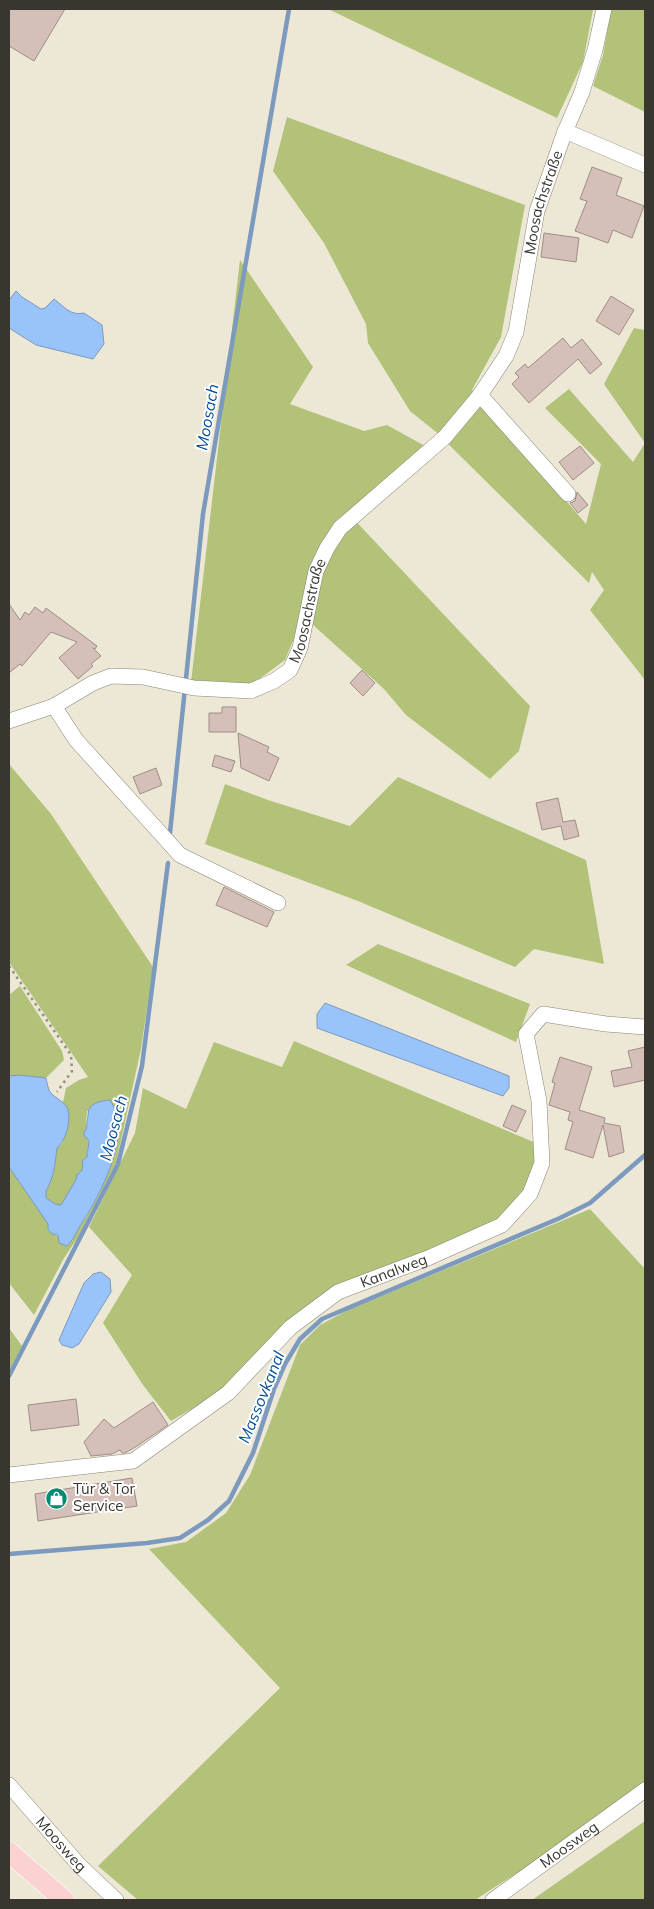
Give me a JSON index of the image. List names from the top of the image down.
{
  "streets": {
    "street": ["Moosachstraße", "Kanalweg", "Moosweg"]
  },
  "water": ["Moosach", "Massovkanal"],
  "places": {
    "shop": ["Tür & Tor Service"]
  }
}
